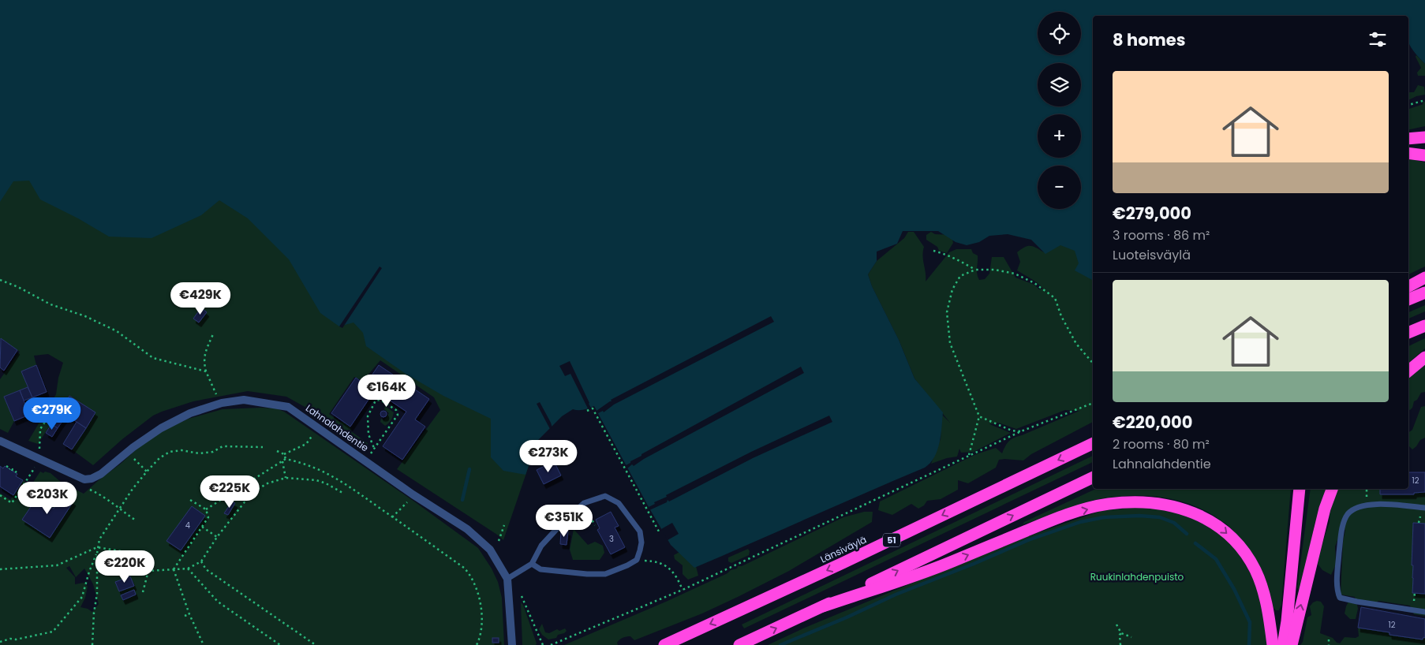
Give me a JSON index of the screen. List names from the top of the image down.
{
  "streets": {
    "highway": ["51", "Länsiväylä"],
    "street": ["Lahnalahdentie"]
  },
  "parks": ["Ruukinlahdenpuisto"],
  "house_numbers": [
    "12",
    "4",
    "3",
    "12"
  ],
  "page": {
    "map_buttons": ["+", "−"],
    "heading": "8 homes",
    "list": [
      {
        "name": "€279,000",
        "note": "3 rooms · 86 m² · Luoteisväylä"
      },
      {
        "name": "€220,000",
        "note": "2 rooms · 80 m² · Lahnalahdentie"
      }
    ],
    "price": [
      "€429K",
      "€164K",
      "€279K",
      "€273K",
      "€225K",
      "€203K",
      "€351K",
      "€220K"
    ]
  }
}
